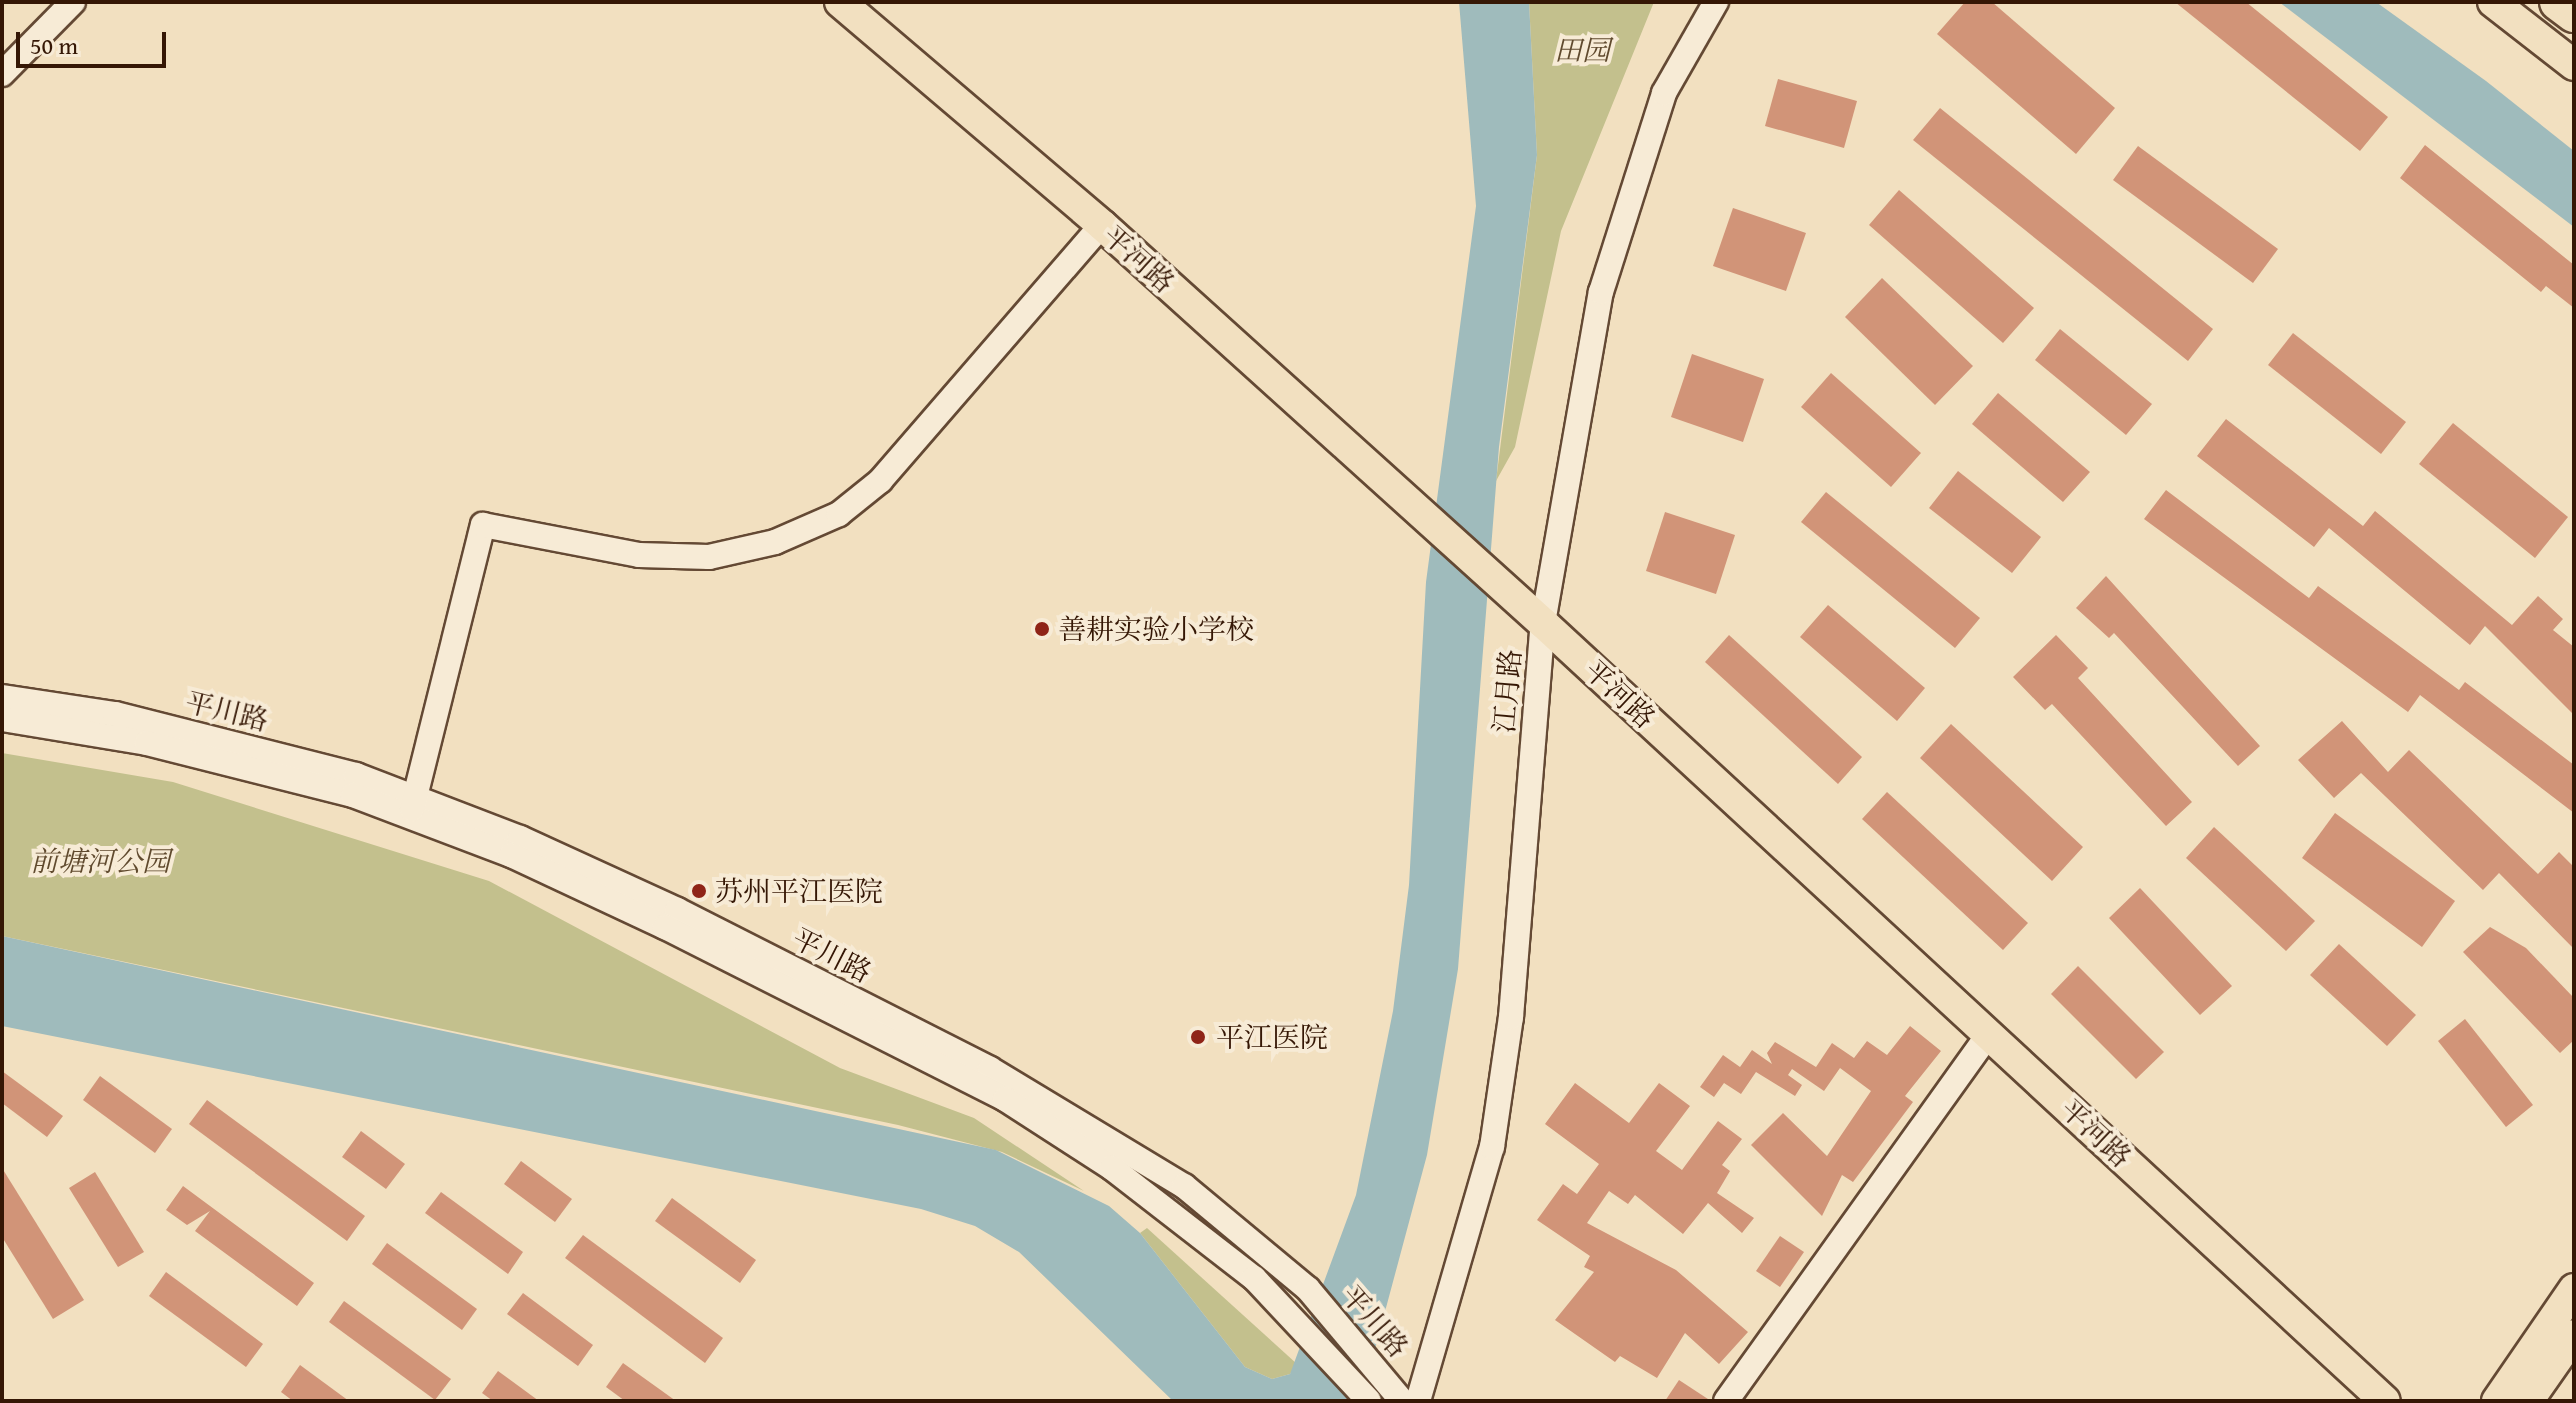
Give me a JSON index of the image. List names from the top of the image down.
{
  "streets": {
    "main road": ["平河路"],
    "street": ["江月路", "平川路"]
  },
  "crossings": [
    ["平河路", "江月路"]
  ],
  "parks": ["田园", "前塘河公园"],
  "places": ["善耕实验小学校", "苏州平江医院", "平江医院"],
  "scale_bar": "50 m"
}
